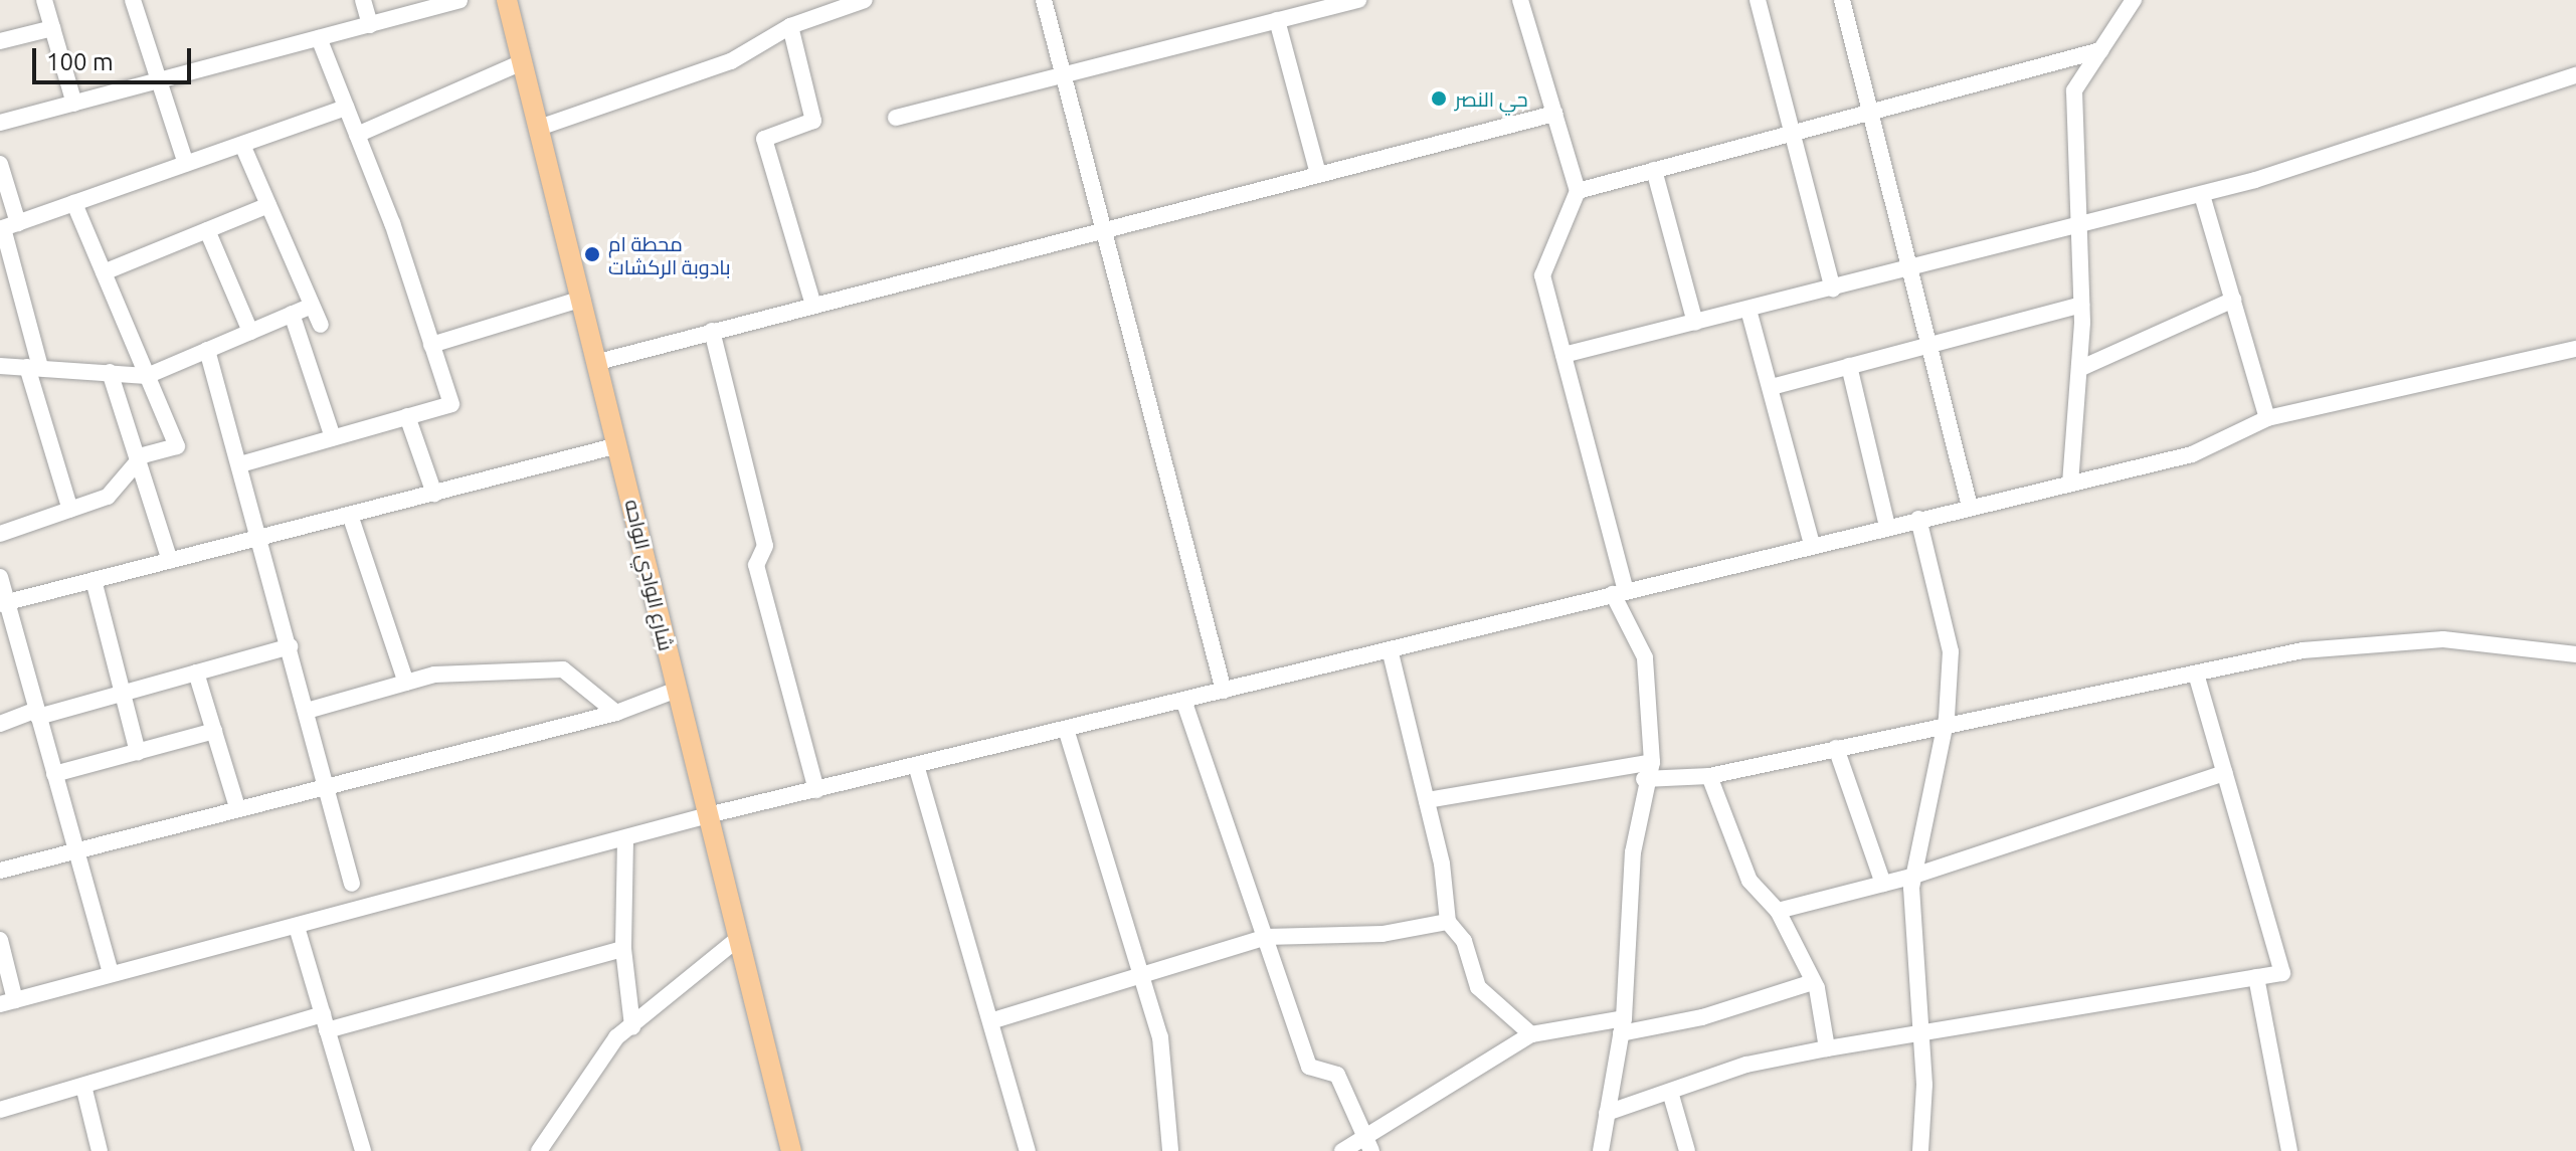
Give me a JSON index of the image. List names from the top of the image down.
{
  "streets": {
    "main road": ["شارع الوادي الواحه"]
  },
  "places": ["حي النصر", "محطة ام بادوبة الركشات"],
  "scale_bar": "100 m"
}
